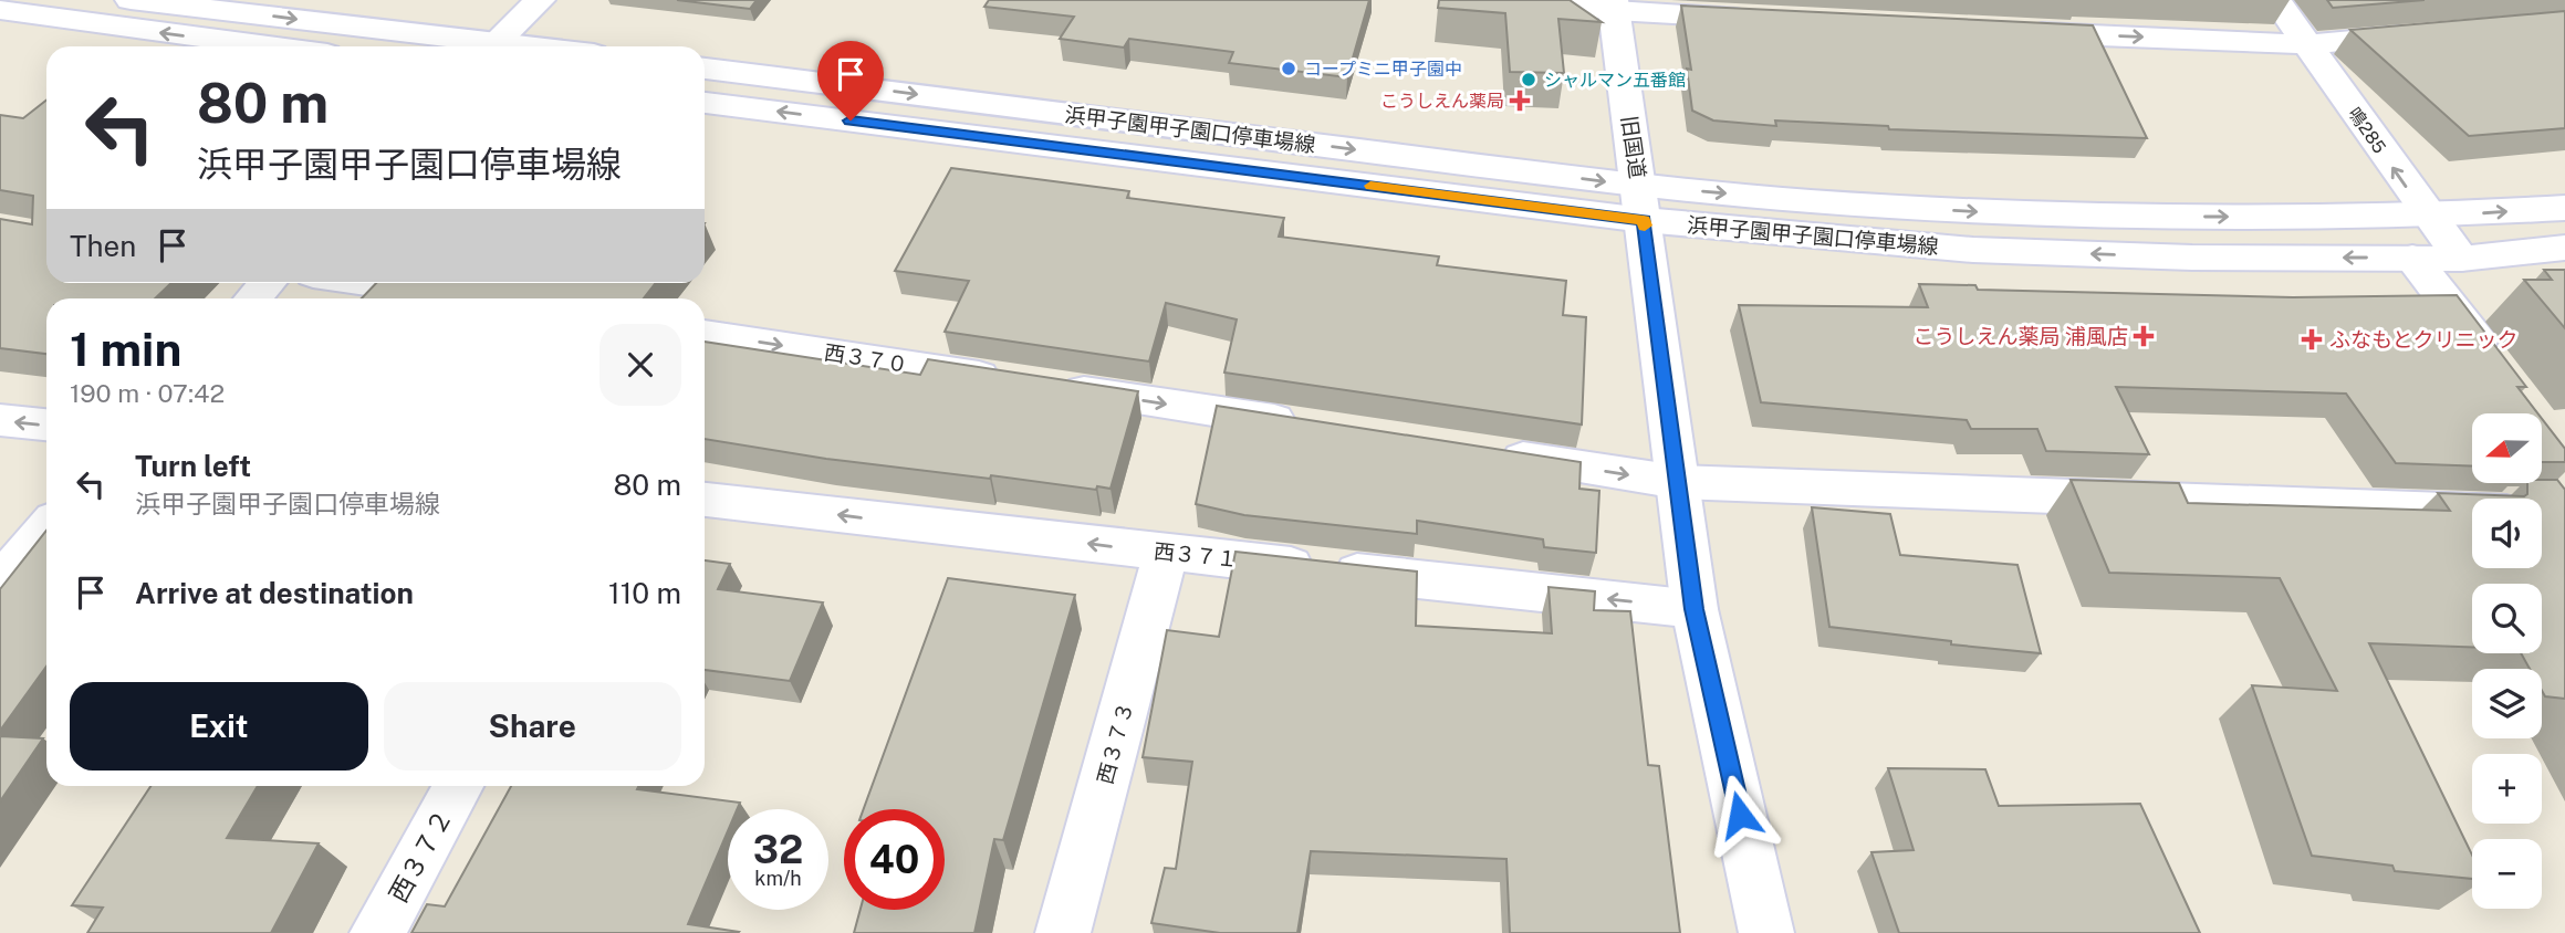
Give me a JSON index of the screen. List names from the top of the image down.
{
  "streets": {
    "street": [
      "浜甲子園甲子園口停車場線",
      "鳴285",
      "旧国道",
      "西３７０",
      "西３７１",
      "西３７３",
      "西３７２"
    ]
  },
  "crossings": [
    ["浜甲子園甲子園口停車場線", "鳴285"],
    ["浜甲子園甲子園口停車場線", "旧国道"],
    ["旧国道", "西３７１"],
    ["西３７１", "西３７３"]
  ],
  "one_way": ["鳴285", "西３７０", "西３７１"],
  "places": {
    "other": ["コープミニ甲子園中", "シャルマン五番館"],
    "health": ["こうしえん薬局", "こうしえん薬局 浦風店", "ふなもとクリニック"]
  },
  "north": "left",
  "page": {
    "turn": ["80 m", "浜甲子園甲子園口停車場線"],
    "then": "Then",
    "heading": ["1 min", "190 m · 07:42"],
    "map_buttons": ["+", "−"],
    "list": [
      {
        "name": "Turn left",
        "note": "浜甲子園甲子園口停車場線",
        "value": "80 m"
      },
      {
        "name": "Arrive at destination",
        "value": "110 m"
      }
    ],
    "buttons": ["Exit", "Share"],
    "speed": "32 km/h",
    "limit": "40"
  }
}
